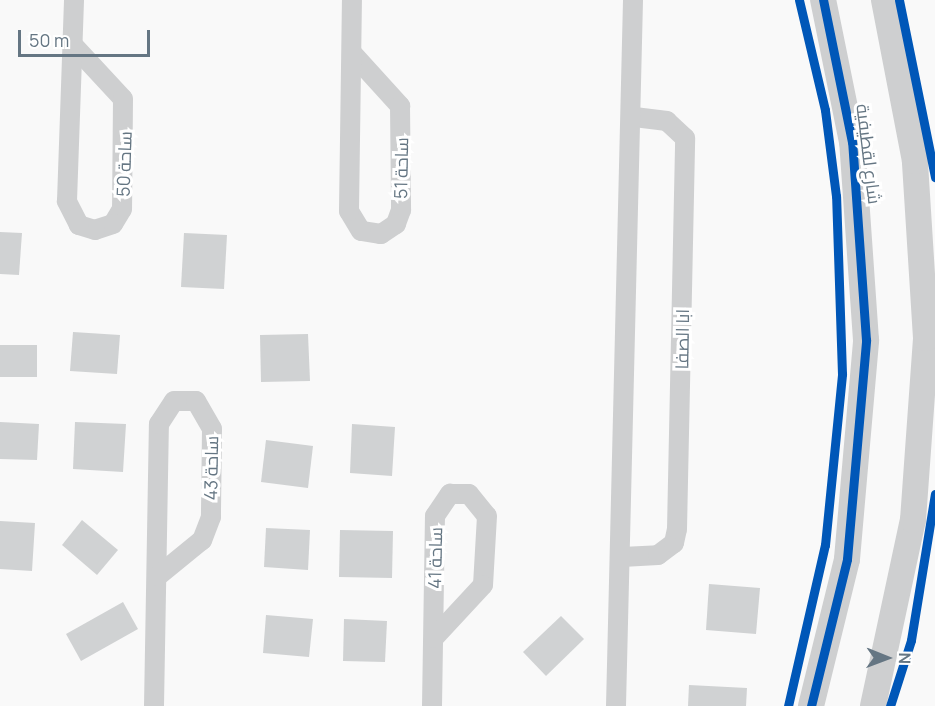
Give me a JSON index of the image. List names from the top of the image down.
{
  "streets": {
    "street": [
      "شارع لقطيفية",
      "ساحة 50",
      "ساحة 51",
      "ابا الصفا",
      "ساحة 43",
      "ساحة 41"
    ]
  },
  "scale_bar": "50 m",
  "north": "right"
}
